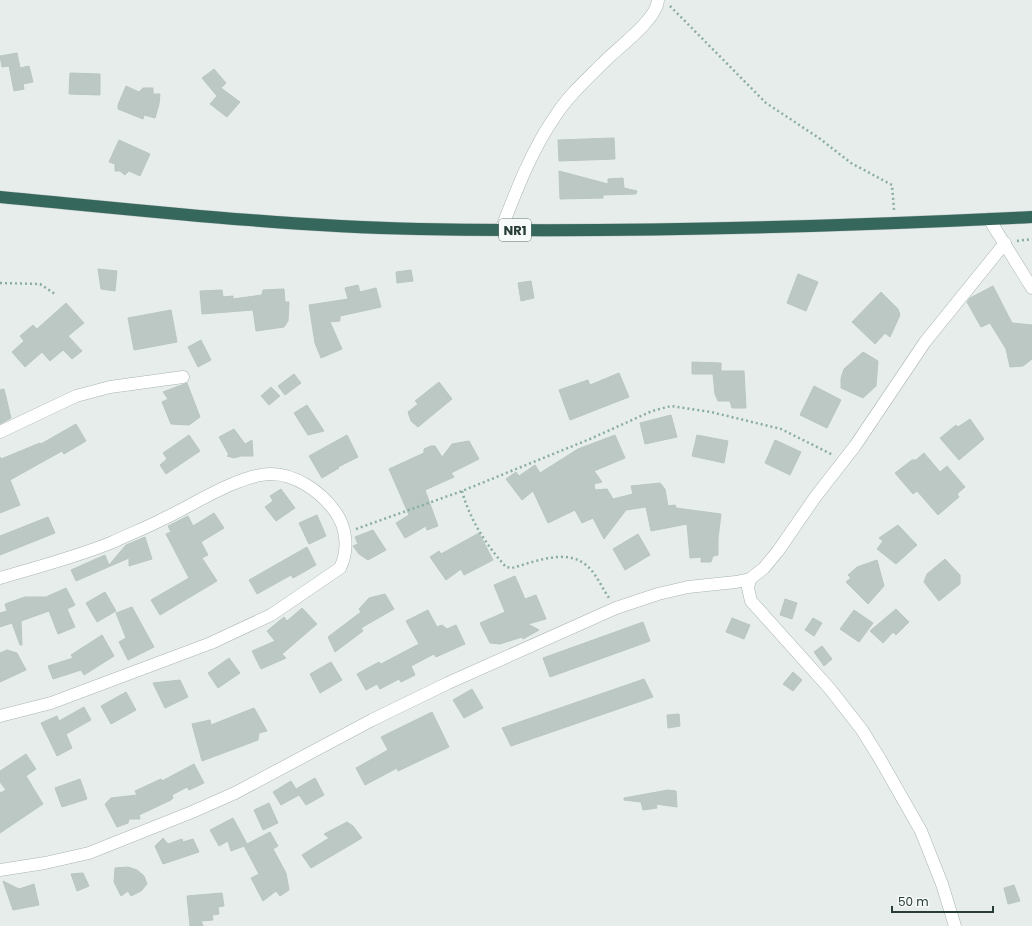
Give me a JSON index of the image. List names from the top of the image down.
{
  "streets": {
    "highway": ["NR1"]
  },
  "scale_bar": "50 m"
}
